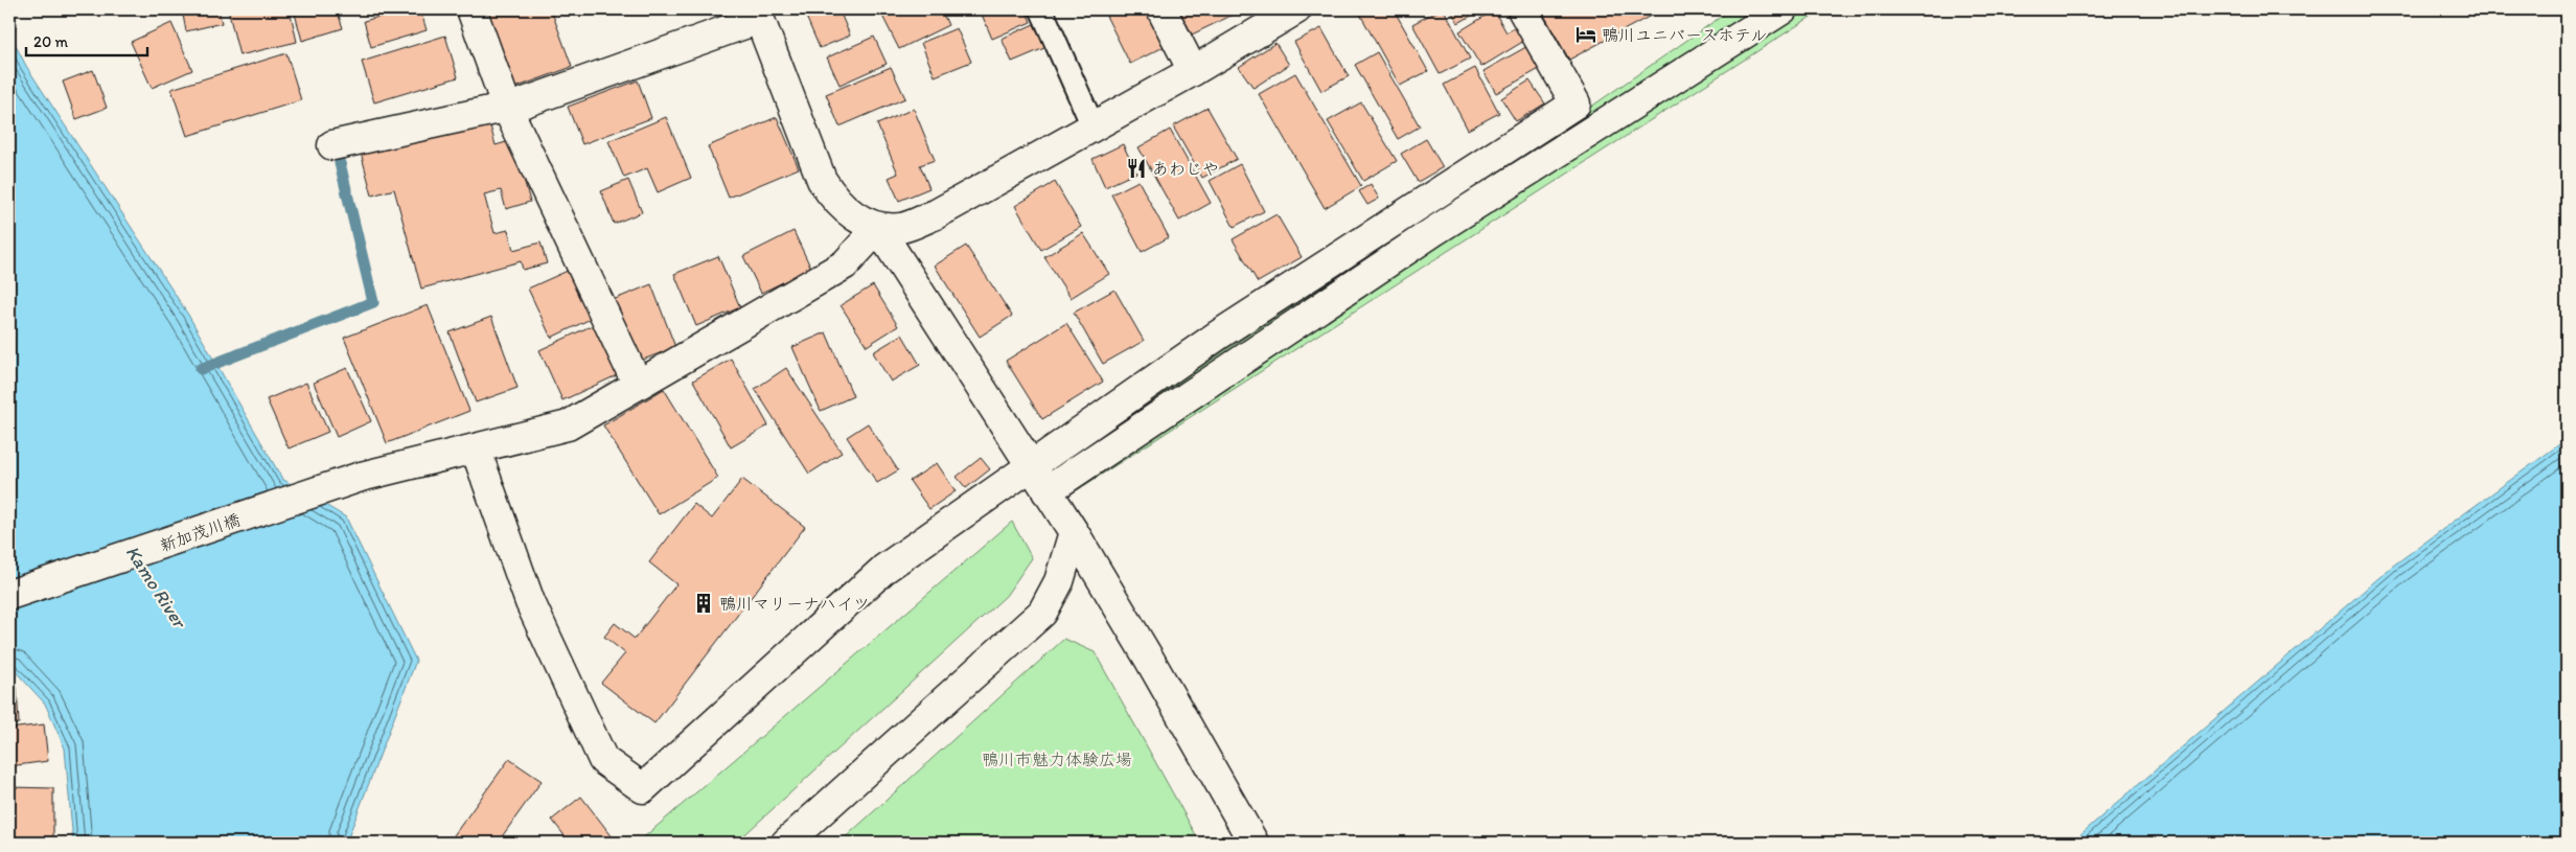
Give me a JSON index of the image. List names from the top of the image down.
{
  "streets": {
    "street": ["新加茂川橋"]
  },
  "water": ["Kamo River"],
  "parks": ["鴨川市魅力体験広場"],
  "places": {
    "hotel": ["鴨川ユニバースホテル"],
    "restaurant": ["あわじや"],
    "building": ["鴨川マリーナハイツ"]
  },
  "scale_bar": "20 m"
}
